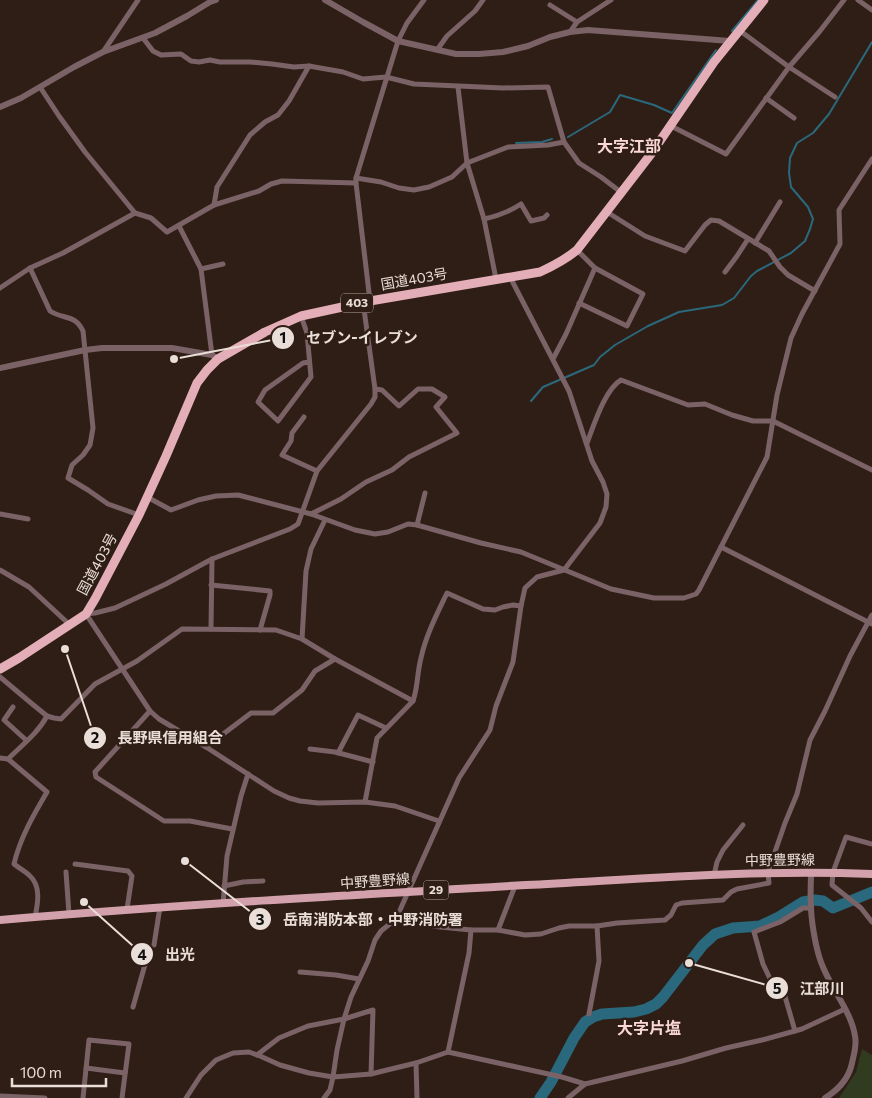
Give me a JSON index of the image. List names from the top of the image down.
{
  "streets": {
    "highway": ["国道403号", "403"],
    "main road": ["中野豊野線", "29"]
  },
  "districts": ["大字江部", "大字片塩"],
  "places": [
    "セブン-イレブン",
    "長野県信用組合",
    "岳南消防本部・中野消防署",
    "出光",
    "江部川"
  ],
  "scale_bar": "100 m"
}
